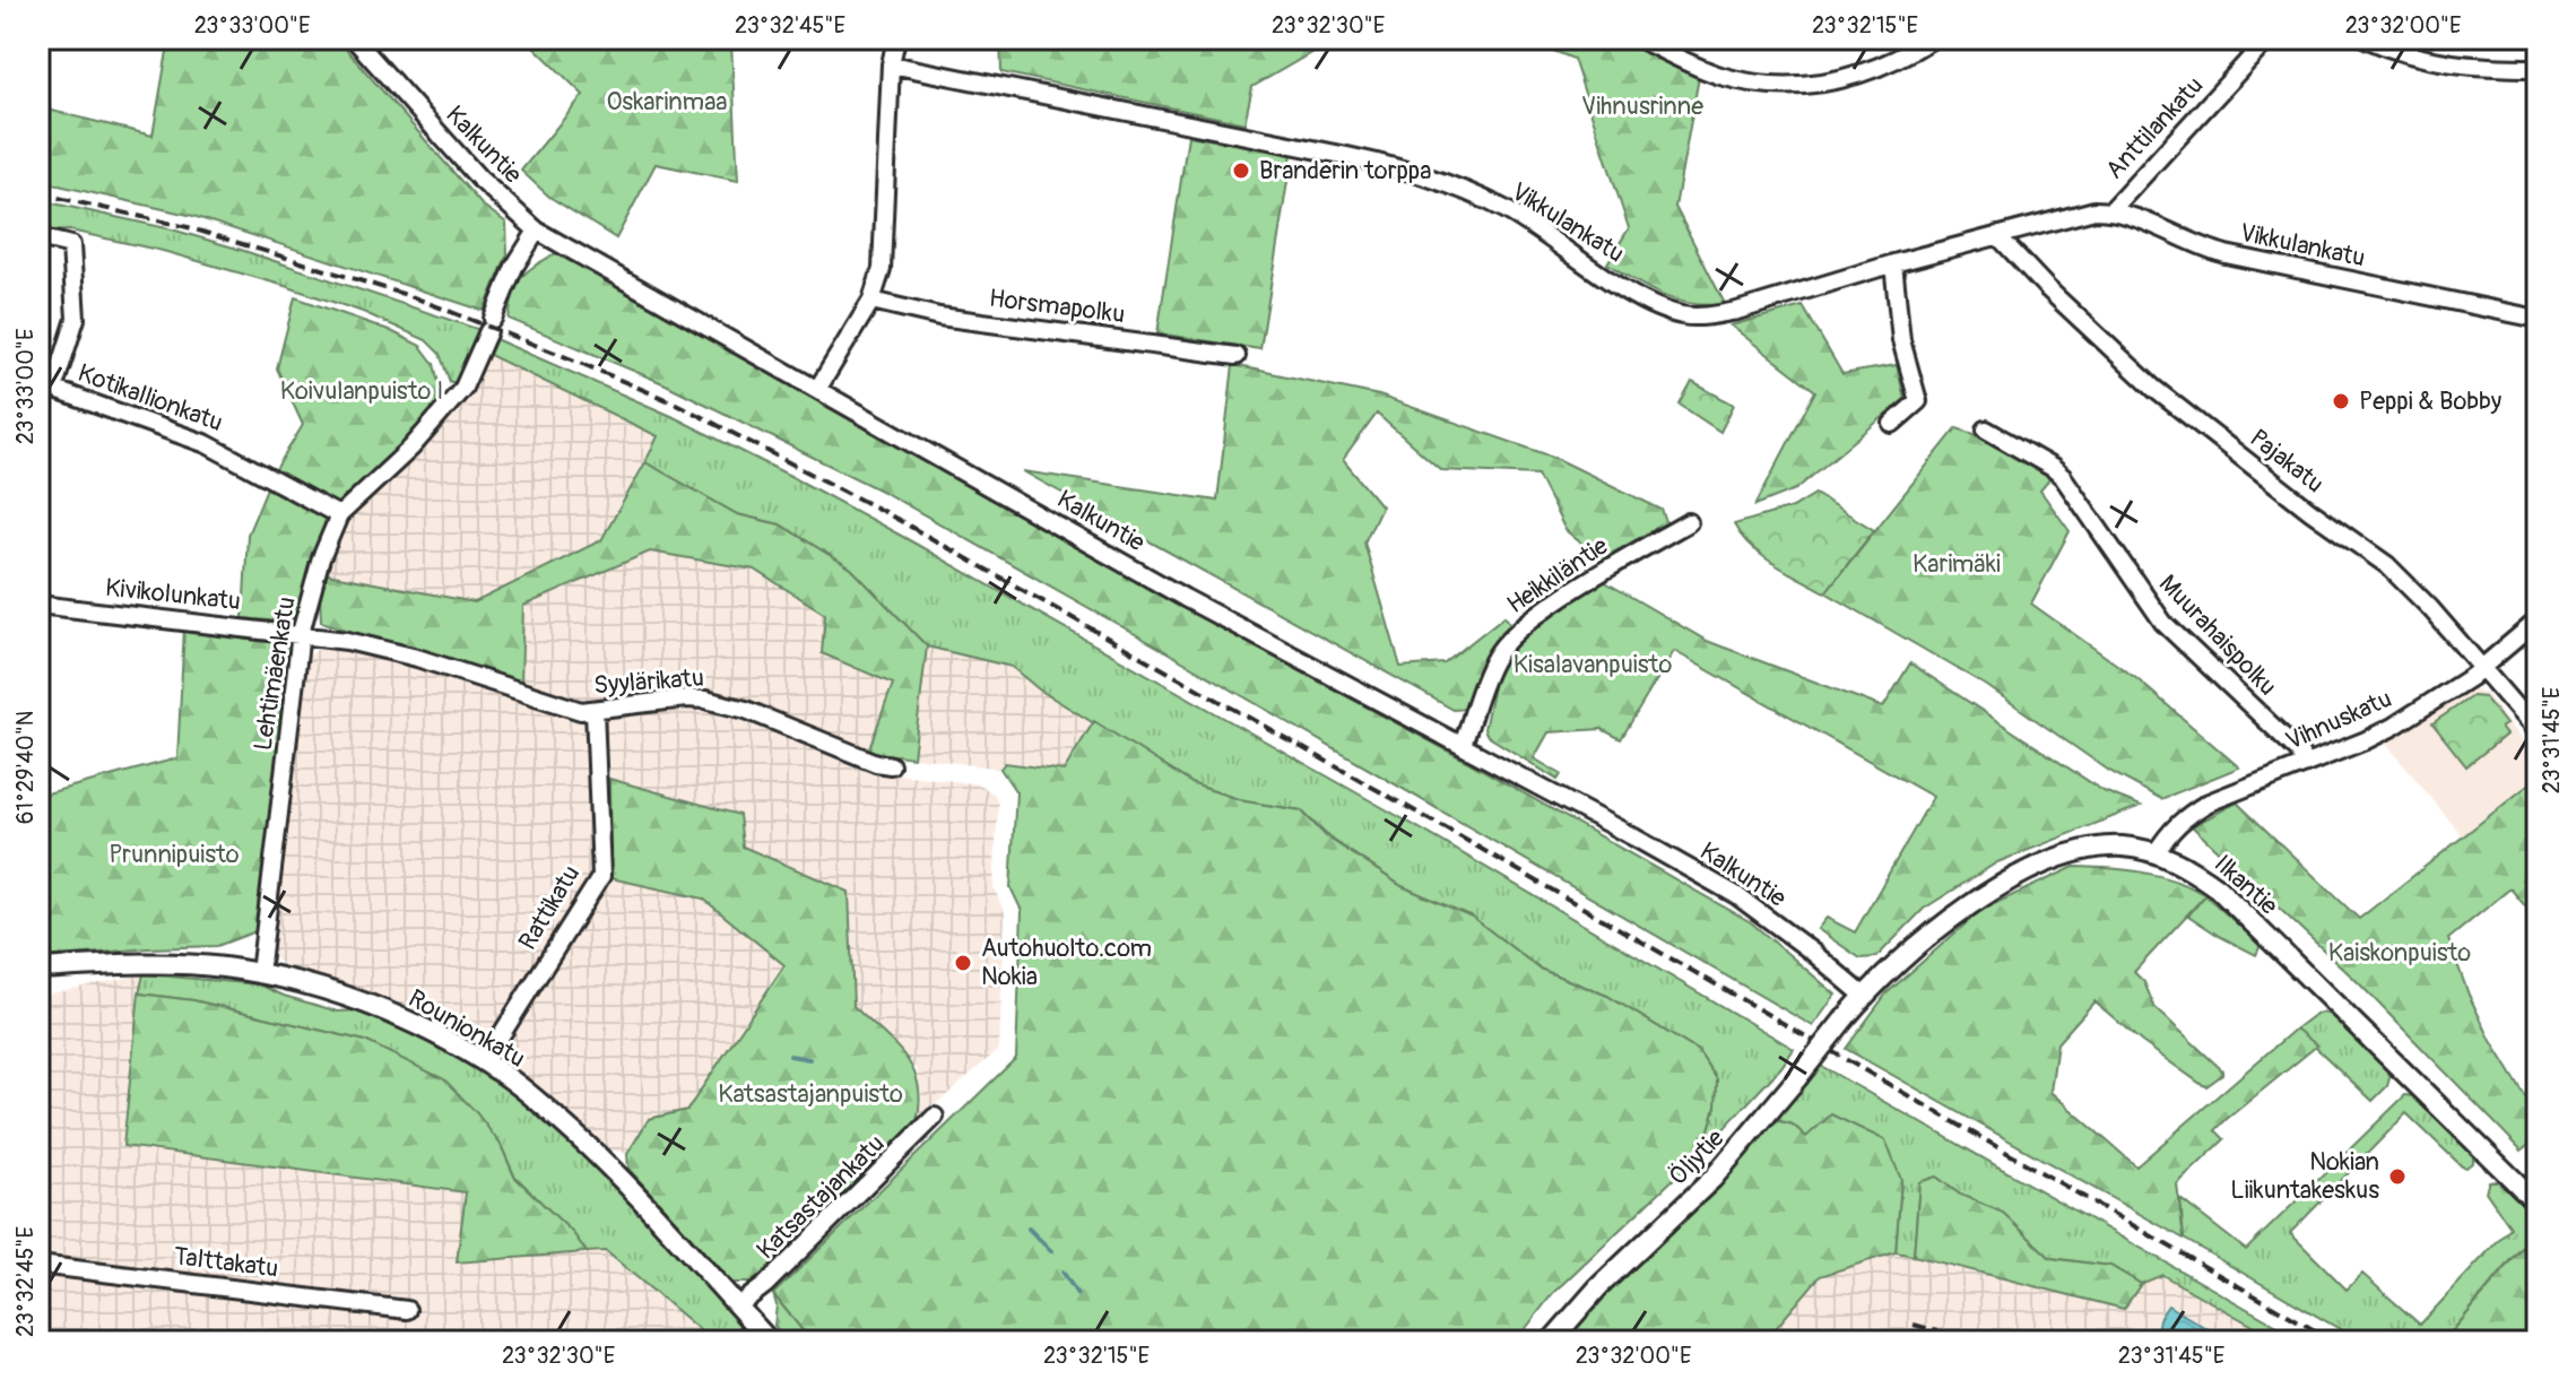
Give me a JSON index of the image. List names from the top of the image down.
{
  "streets": {
    "main road": ["Ilkantie", "Rounionkatu", "Öljytie"],
    "street": [
      "Anttilankatu",
      "Kalkuntie",
      "Vikkulankatu",
      "Horsmapolku",
      "Kotikallionkatu",
      "Pajakatu",
      "Heikkiläntie",
      "Kivikolunkatu",
      "Muurahaispolku",
      "Lehtimäenkatu",
      "Syylärikatu",
      "Vihnuskatu",
      "Rattikatu",
      "Katsastajankatu",
      "Talttakatu"
    ]
  },
  "crossings": [
    ["Anttilankatu", "Vikkulankatu"],
    ["Kalkuntie", "Heikkiläntie"],
    ["Kalkuntie", "Lehtimäenkatu"],
    ["Kalkuntie", "Ilkantie"],
    ["Kalkuntie", "Öljytie"],
    ["Vikkulankatu", "Pajakatu"],
    ["Kotikallionkatu", "Lehtimäenkatu"],
    ["Pajakatu", "Vihnuskatu"],
    ["Kivikolunkatu", "Lehtimäenkatu"],
    ["Kivikolunkatu", "Syylärikatu"],
    ["Muurahaispolku", "Vihnuskatu"],
    ["Lehtimäenkatu", "Syylärikatu"],
    ["Lehtimäenkatu", "Rounionkatu"],
    ["Syylärikatu", "Rattikatu"],
    ["Vihnuskatu", "Ilkantie"],
    ["Ilkantie", "Öljytie"],
    ["Rattikatu", "Rounionkatu"],
    ["Rounionkatu", "Katsastajankatu"]
  ],
  "parks": [
    "Oskarinmaa",
    "Vihnusrinne",
    "Koivulanpuisto I",
    "Karimäki",
    "Kisalavanpuisto",
    "Prunnipuisto",
    "Kaiskonpuisto",
    "Katsastajanpuisto"
  ],
  "places": [
    "Branderin torppa",
    "Peppi & Bobby",
    "Autohuolto.com Nokia",
    "Nokian Liikuntakeskus"
  ],
  "coordinates": [
    "23°33'00\"E",
    "23°32'45\"E",
    "23°32'30\"E",
    "23°32'15\"E",
    "23°32'00\"E",
    "23°31'45\"E",
    "61°29'40\"N"
  ]
}
